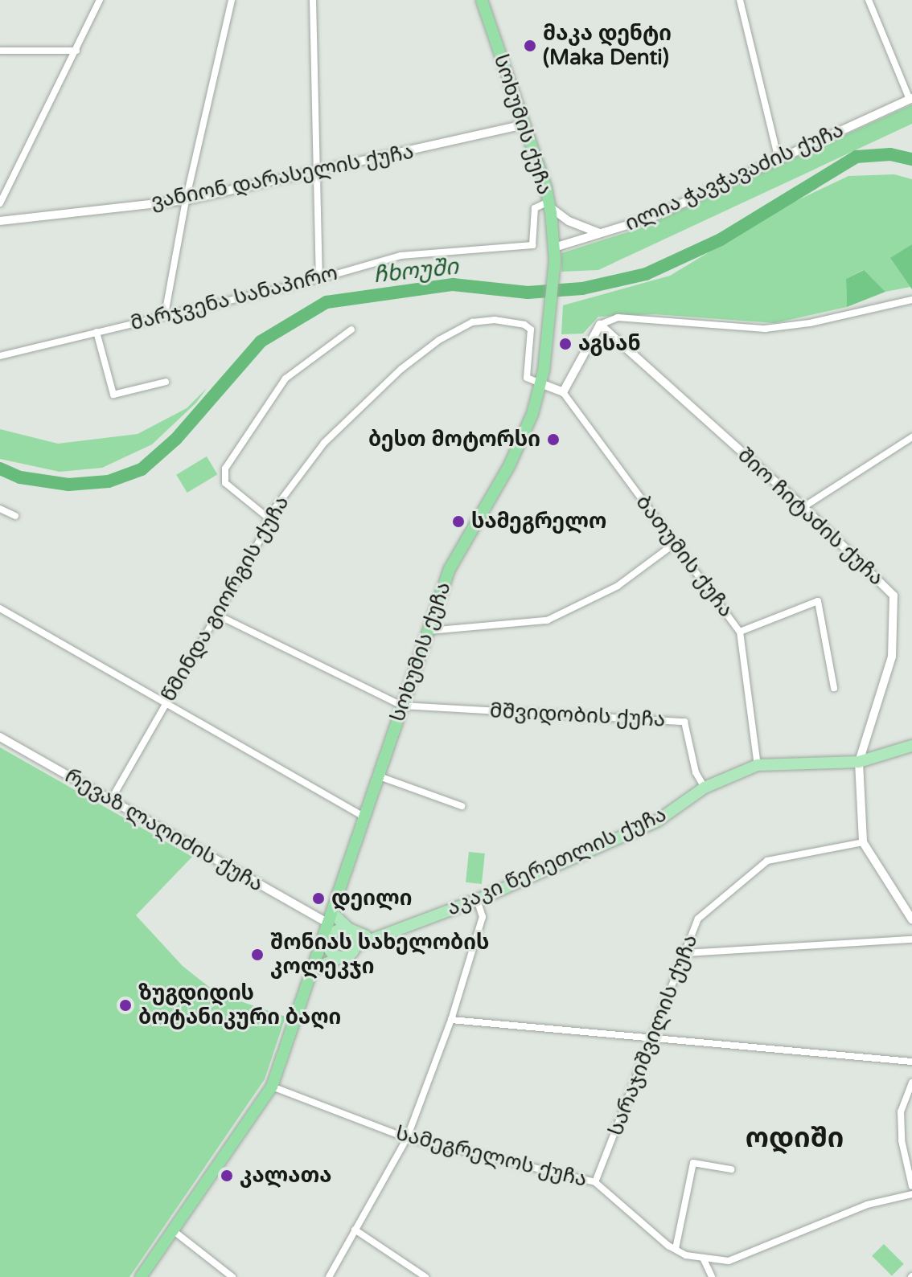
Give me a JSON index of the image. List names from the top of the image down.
{
  "streets": {
    "highway": ["სოხუმის ქუჩა"],
    "main road": ["აკაკი წერეთლის ქუჩა"],
    "street": [
      "ვანიონ დარასელის ქუჩა",
      "ილია ჭავჭავაძის ქუჩა",
      "მარჯვენა სანაპირო",
      "შიო ჩიტაძის ქუჩა",
      "ბათუმის ქუჩა",
      "წმინდა გიორგის ქუჩა",
      "მშვიდობის ქუჩა",
      "რევაზ ლაღიძის ქუჩა",
      "სარაჯიშვილის ქუჩა",
      "სამეგრელოს ქუჩა"
    ]
  },
  "crossings": [
    ["სოხუმის ქუჩა", "ვანიონ დარასელის ქუჩა"],
    ["სოხუმის ქუჩა", "ილია ჭავჭავაძის ქუჩა"],
    ["სოხუმის ქუჩა", "მარჯვენა სანაპირო"],
    ["სოხუმის ქუჩა", "წმინდა გიორგის ქუჩა"],
    ["სოხუმის ქუჩა", "მშვიდობის ქუჩა"],
    ["სოხუმის ქუჩა", "რევაზ ლაღიძის ქუჩა"],
    ["სოხუმის ქუჩა", "აკაკი წერეთლის ქუჩა"],
    ["სოხუმის ქუჩა", "სამეგრელოს ქუჩა"],
    ["შიო ჩიტაძის ქუჩა", "აკაკი წერეთლის ქუჩა"],
    ["ბათუმის ქუჩა", "აკაკი წერეთლის ქუჩა"],
    ["წმინდა გიორგის ქუჩა", "რევაზ ლაღიძის ქუჩა"],
    ["მშვიდობის ქუჩა", "აკაკი წერეთლის ქუჩა"],
    ["სარაჯიშვილის ქუჩა", "სამეგრელოს ქუჩა"]
  ],
  "districts": ["ოდიში"],
  "water": ["ჩხოუში"],
  "places": [
    "მაკა დენტი (Maka Denti)",
    "აგსან",
    "ბესთ მოტორსი",
    "სამეგრელო",
    "დეილი",
    "შონიას სახელობის კოლეკჯი",
    "ზუგდიდის ბოტანიკური ბაღი",
    "კალათა"
  ]
}
